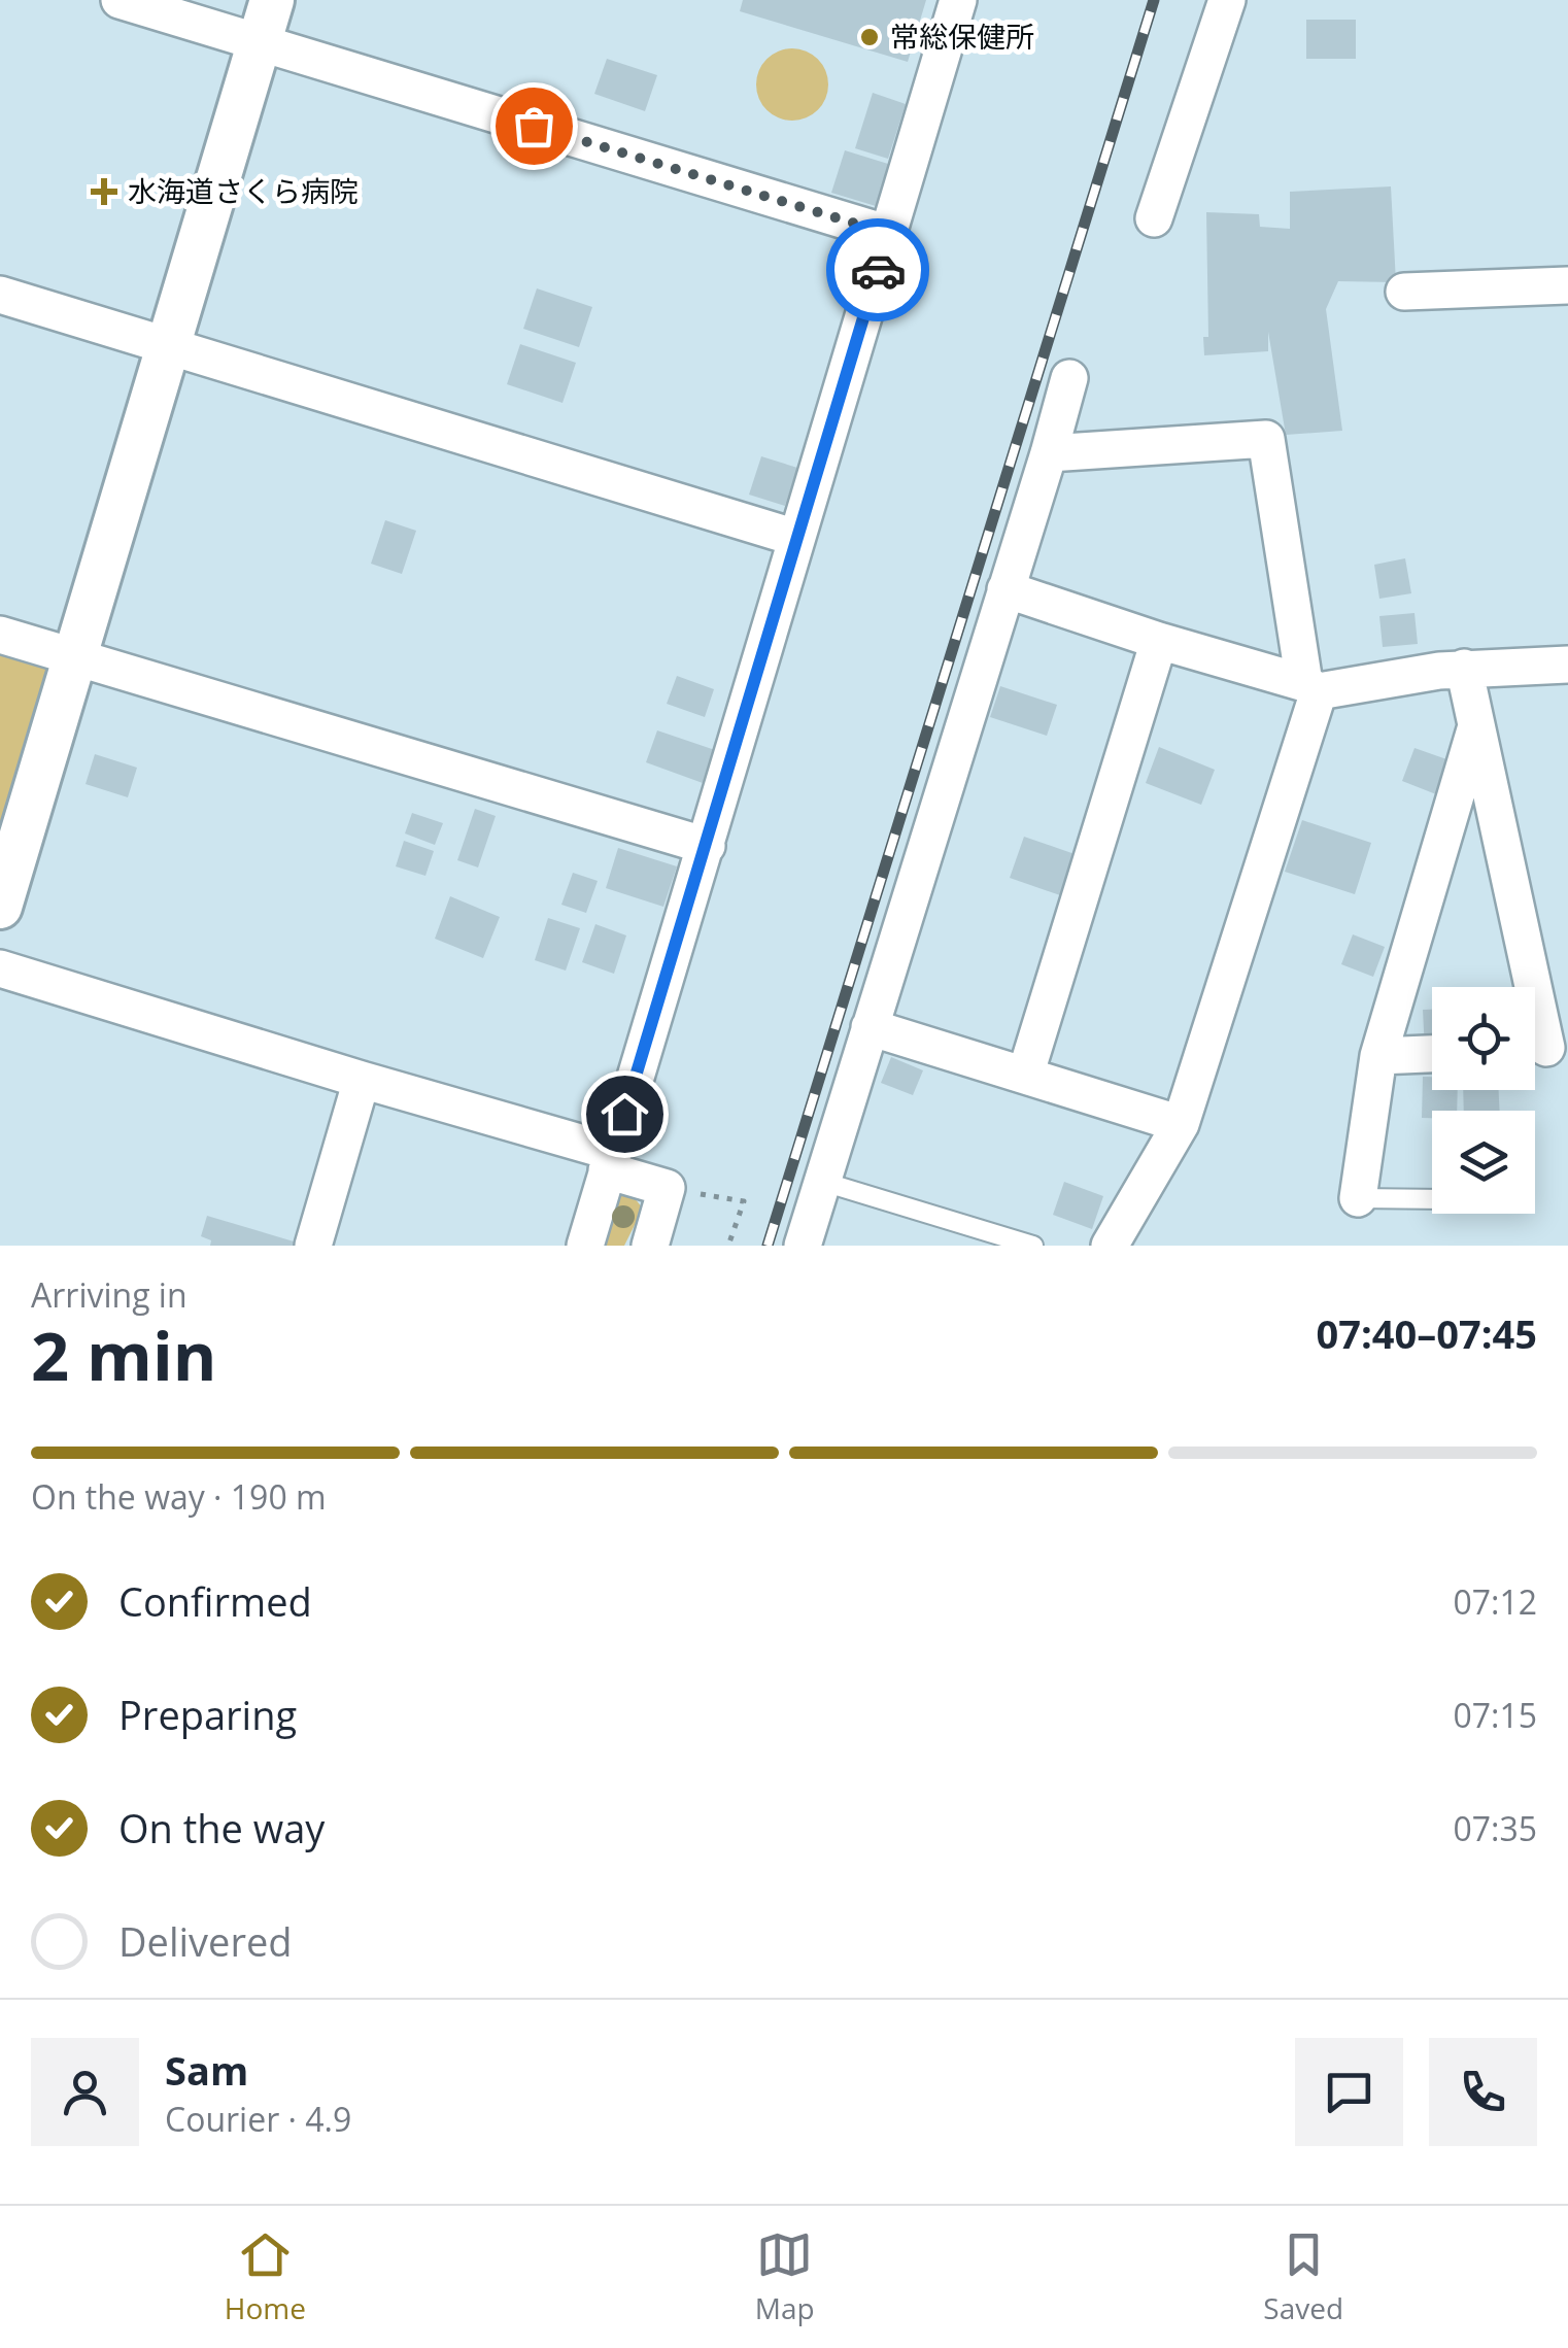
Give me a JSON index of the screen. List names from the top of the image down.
{
  "places": {
    "other": ["常総保健所"],
    "health": ["水海道さくら病院"]
  },
  "page": {
    "heading": ["2 min", "Arriving in", "07:40–07:45"],
    "panel": ["Sam", "Courier · 4.9"],
    "bar": "On the way · 190 m",
    "list": [
      ["Confirmed", "07:12"],
      ["Preparing", "07:15"],
      ["On the way", "07:35"],
      "Delivered"
    ],
    "tabs": ["Home", "Map", "Saved"]
  }
}
